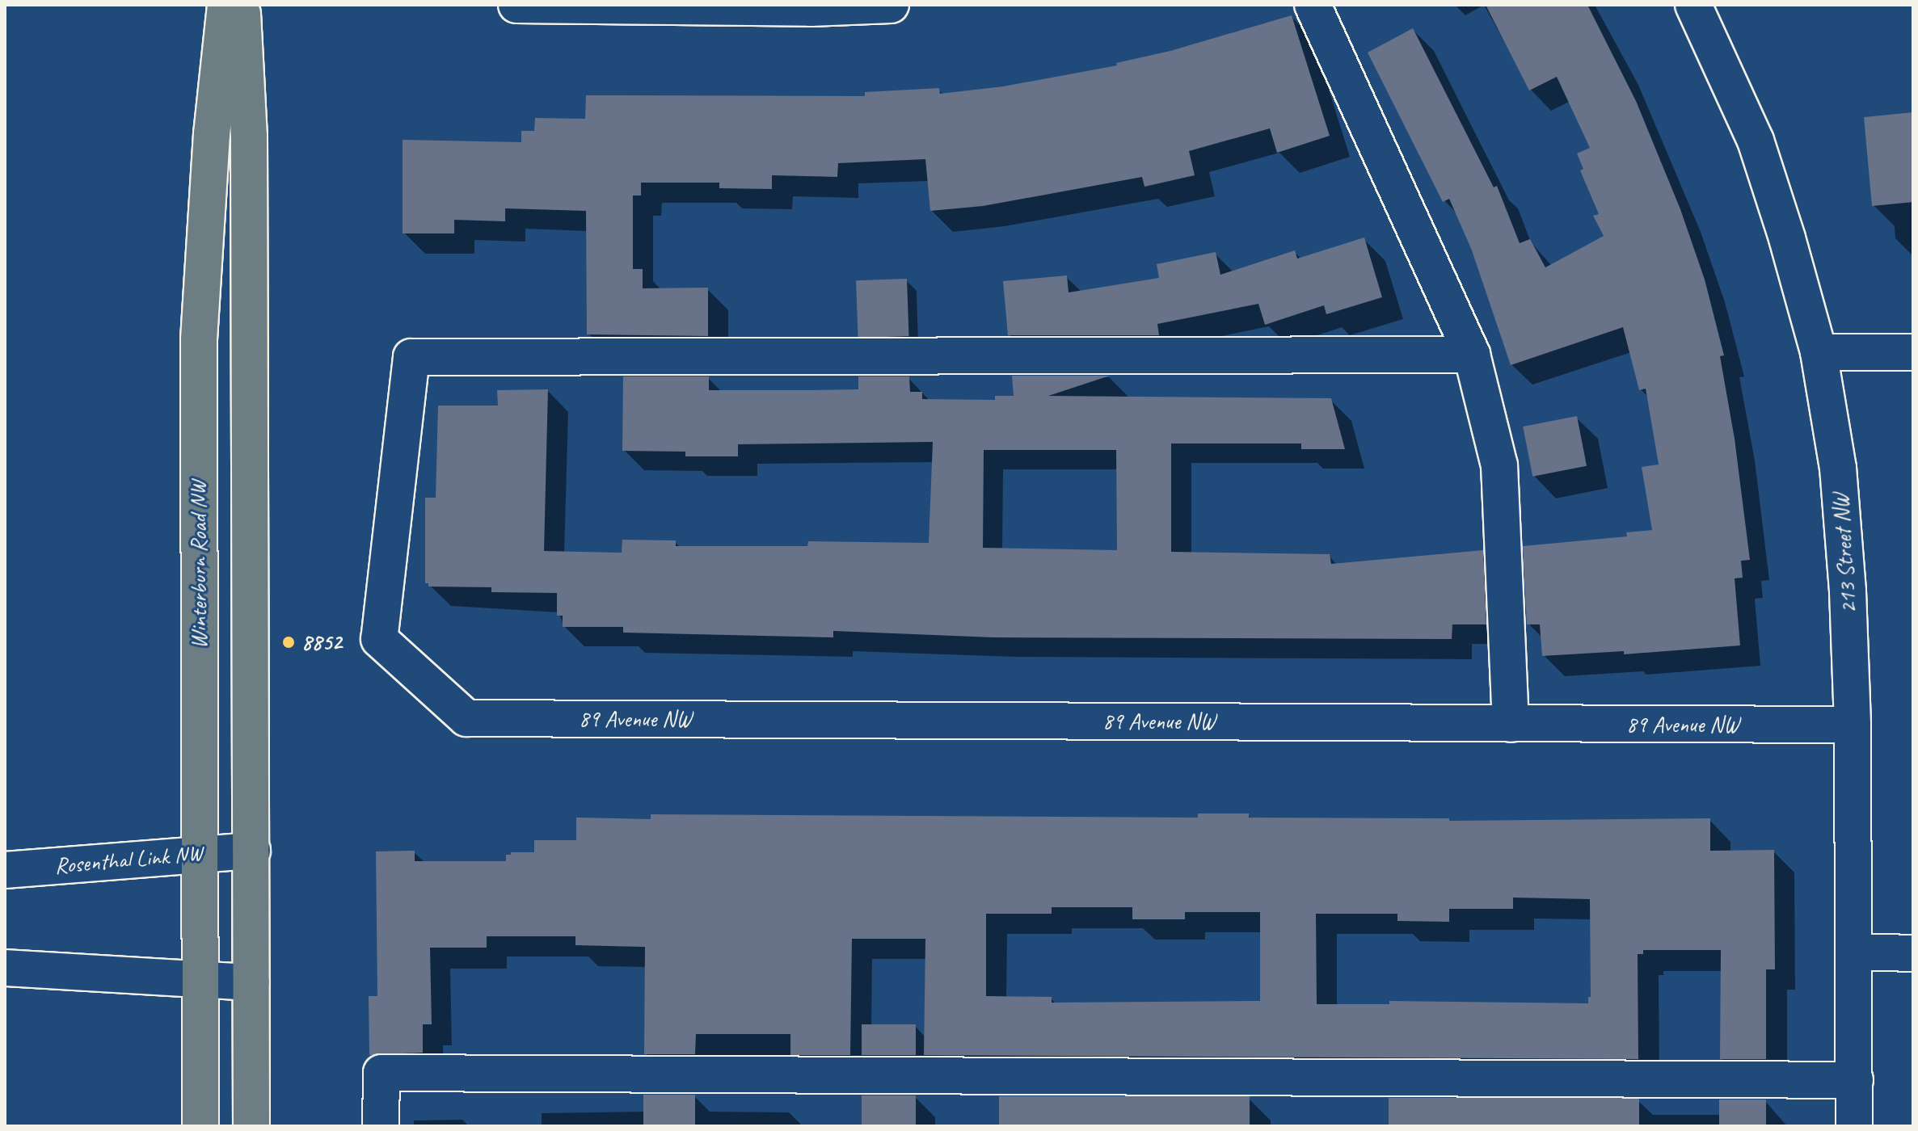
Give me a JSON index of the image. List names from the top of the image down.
{
  "streets": {
    "main road": ["Winterburn Road NW"],
    "street": ["213 Street NW", "89 Avenue NW", "Rosenthal Link NW"]
  },
  "crossings": [
    ["213 Street NW", "89 Avenue NW"],
    ["Winterburn Road NW", "Rosenthal Link NW"]
  ],
  "places": ["8852"]
}
